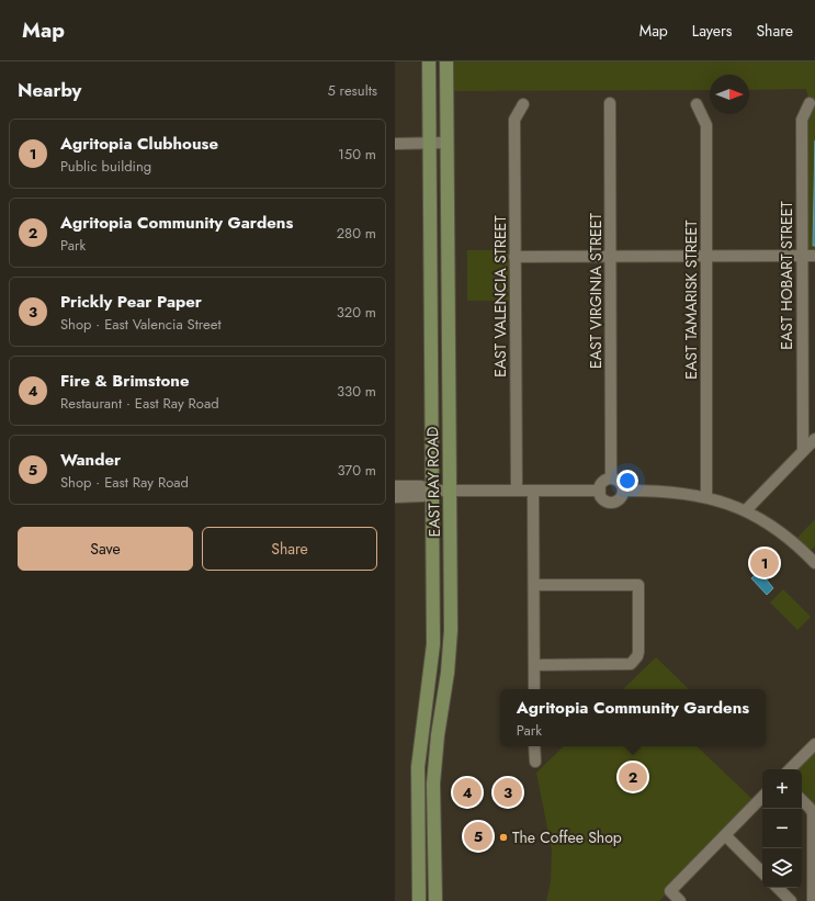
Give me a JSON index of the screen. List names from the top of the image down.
{
  "streets": {
    "main road": ["EAST RAY ROAD"],
    "street": [
      "EAST HOBART STREET",
      "EAST VIRGINIA STREET",
      "EAST VALENCIA STREET",
      "EAST TAMARISK STREET"
    ]
  },
  "places": ["The Coffee Shop"],
  "north": "right",
  "page": {
    "header": "Map",
    "nav": ["Map", "Layers", "Share"],
    "heading": ["Nearby", "5 results"],
    "list": [
      {
        "mark": "1",
        "name": "Agritopia Clubhouse",
        "note": "Public building",
        "value": "150 m"
      },
      {
        "mark": "2",
        "name": "Agritopia Community Gardens",
        "note": "Park",
        "value": "280 m"
      },
      {
        "mark": "3",
        "name": "Prickly Pear Paper",
        "note": "Shop · East Valencia Street",
        "value": "320 m"
      },
      {
        "mark": "4",
        "name": "Fire & Brimstone",
        "note": "Restaurant · East Ray Road",
        "value": "330 m"
      },
      {
        "mark": "5",
        "name": "Wander",
        "note": "Shop · East Ray Road",
        "value": "370 m"
      }
    ],
    "buttons": ["Save", "Share"],
    "pins": [
      "1",
      "2",
      "3",
      "4",
      "5"
    ],
    "popup": ["Agritopia Community Gardens", "Park"],
    "map_buttons": ["+", "−"]
  }
}
